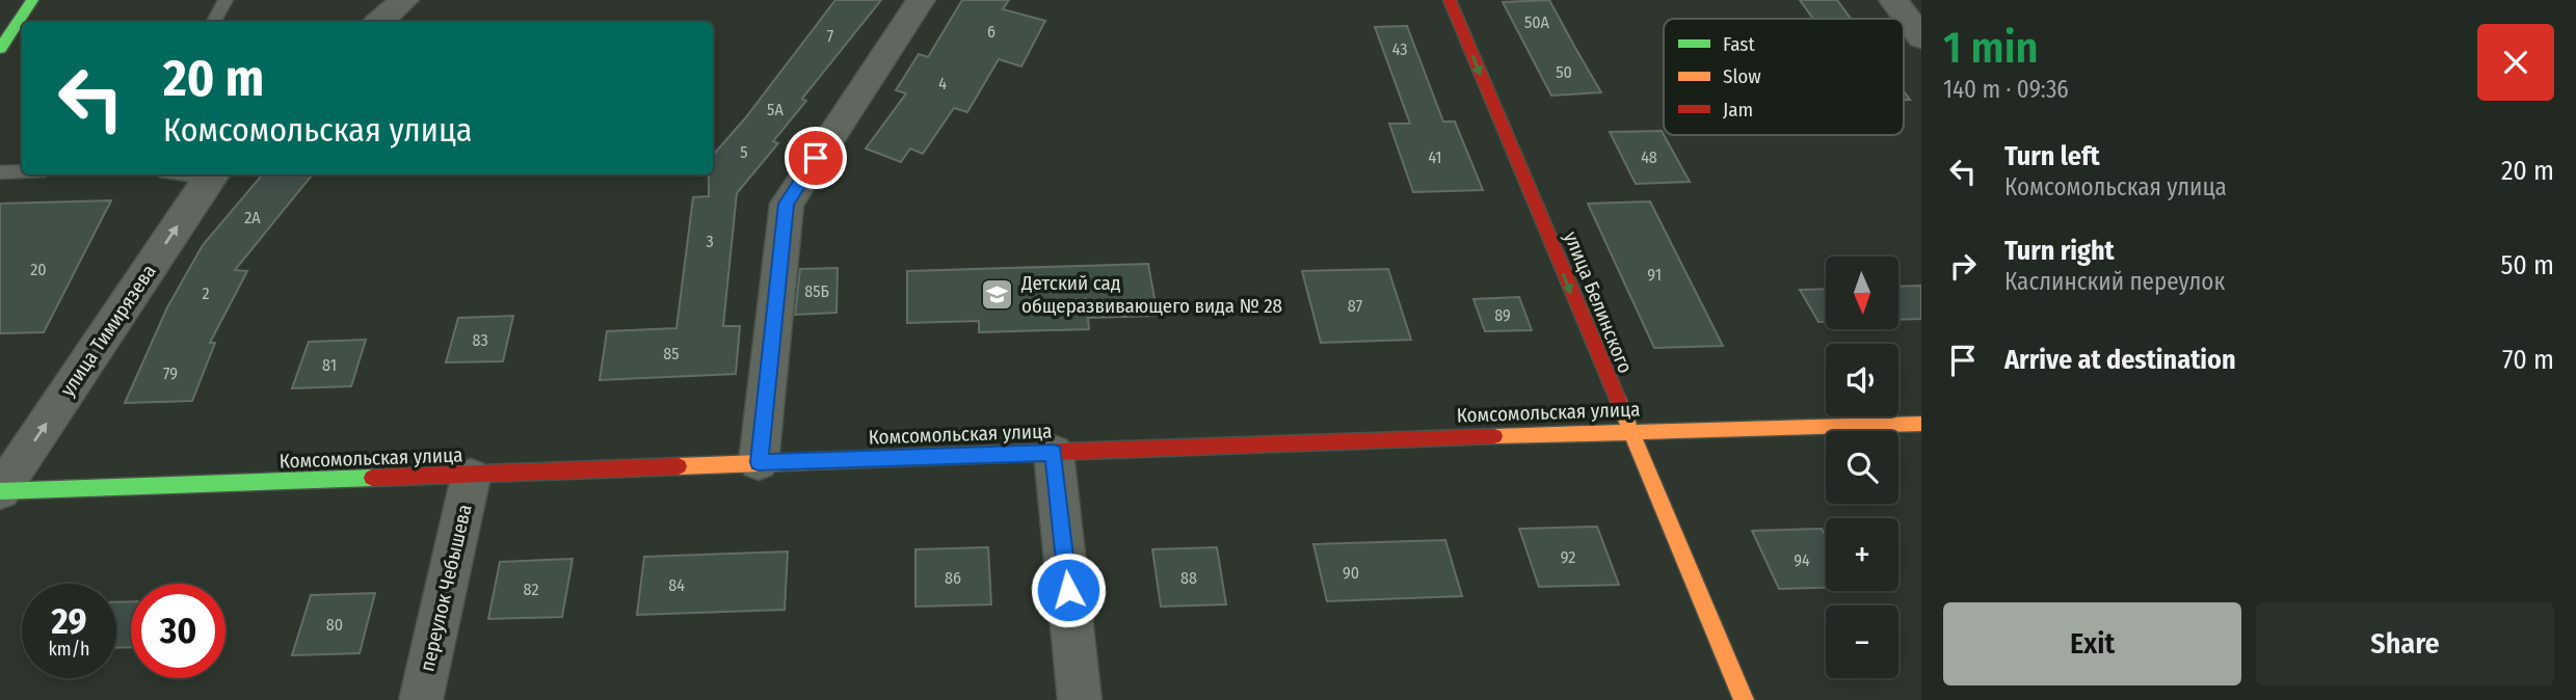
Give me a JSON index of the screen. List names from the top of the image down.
{
  "streets": {
    "street": [
      "улица Белинского",
      "улица Тимирязева",
      "Комсомольская улица",
      "переулок Чебышева"
    ]
  },
  "crossings": [
    ["улица Белинского", "Комсомольская улица"],
    ["улица Тимирязева", "Комсомольская улица"],
    ["Комсомольская улица", "переулок Чебышева"]
  ],
  "one_way": ["улица Белинского", "улица Тимирязева"],
  "places": {
    "school or university": ["Детский сад общеразвивающего вида № 28"]
  },
  "house_numbers": [
    "50А",
    "6",
    "7",
    "43",
    "50",
    "4",
    "5А",
    "5",
    "41",
    "48",
    "2А",
    "3",
    "20",
    "91",
    "85Б",
    "2",
    "87",
    "89",
    "83",
    "85",
    "81",
    "79",
    "92",
    "94",
    "90",
    "86",
    "88",
    "84",
    "82",
    "80"
  ],
  "legend": ["Fast", "Slow", "Jam"],
  "north": "bottom",
  "page": {
    "heading": ["1 min", "140 m · 09:36"],
    "turn": ["20 m", "Комсомольская улица"],
    "list": [
      {
        "name": "Turn left",
        "note": "Комсомольская улица",
        "value": "20 m"
      },
      {
        "name": "Turn right",
        "note": "Каслинский переулок",
        "value": "50 m"
      },
      {
        "name": "Arrive at destination",
        "value": "70 m"
      }
    ],
    "map_buttons": ["+", "−"],
    "speed": "29 km/h",
    "limit": "30",
    "buttons": ["Exit", "Share"]
  }
}
